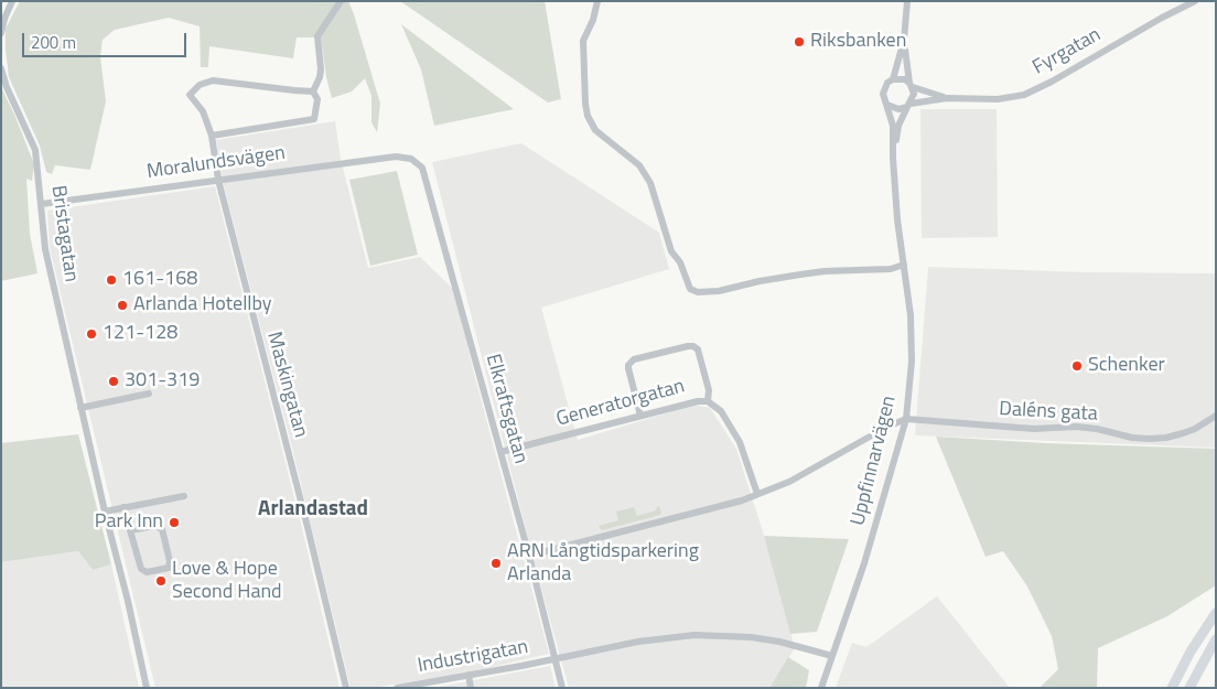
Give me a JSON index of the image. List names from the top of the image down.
{
  "streets": {
    "street": [
      "Fyrgatan",
      "Moralundsvägen",
      "Bristagatan",
      "Maskingatan",
      "Generatorgatan",
      "Elkraftsgatan",
      "Daléns gata",
      "Uppfinnarvägen",
      "Industrigatan"
    ]
  },
  "crossings": [
    ["Fyrgatan", "Uppfinnarvägen"],
    ["Moralundsvägen", "Bristagatan"],
    ["Moralundsvägen", "Maskingatan"],
    ["Moralundsvägen", "Elkraftsgatan"],
    ["Generatorgatan", "Elkraftsgatan"],
    ["Elkraftsgatan", "Industrigatan"],
    ["Daléns gata", "Uppfinnarvägen"],
    ["Uppfinnarvägen", "Industrigatan"]
  ],
  "districts": ["Arlandastad"],
  "places": [
    "Riksbanken",
    "161-168",
    "Arlanda Hotellby",
    "121-128",
    "Schenker",
    "301-319",
    "Park Inn",
    "ARN Långtidsparkering Arlanda",
    "Love & Hope Second Hand"
  ],
  "scale_bar": "200 m"
}
